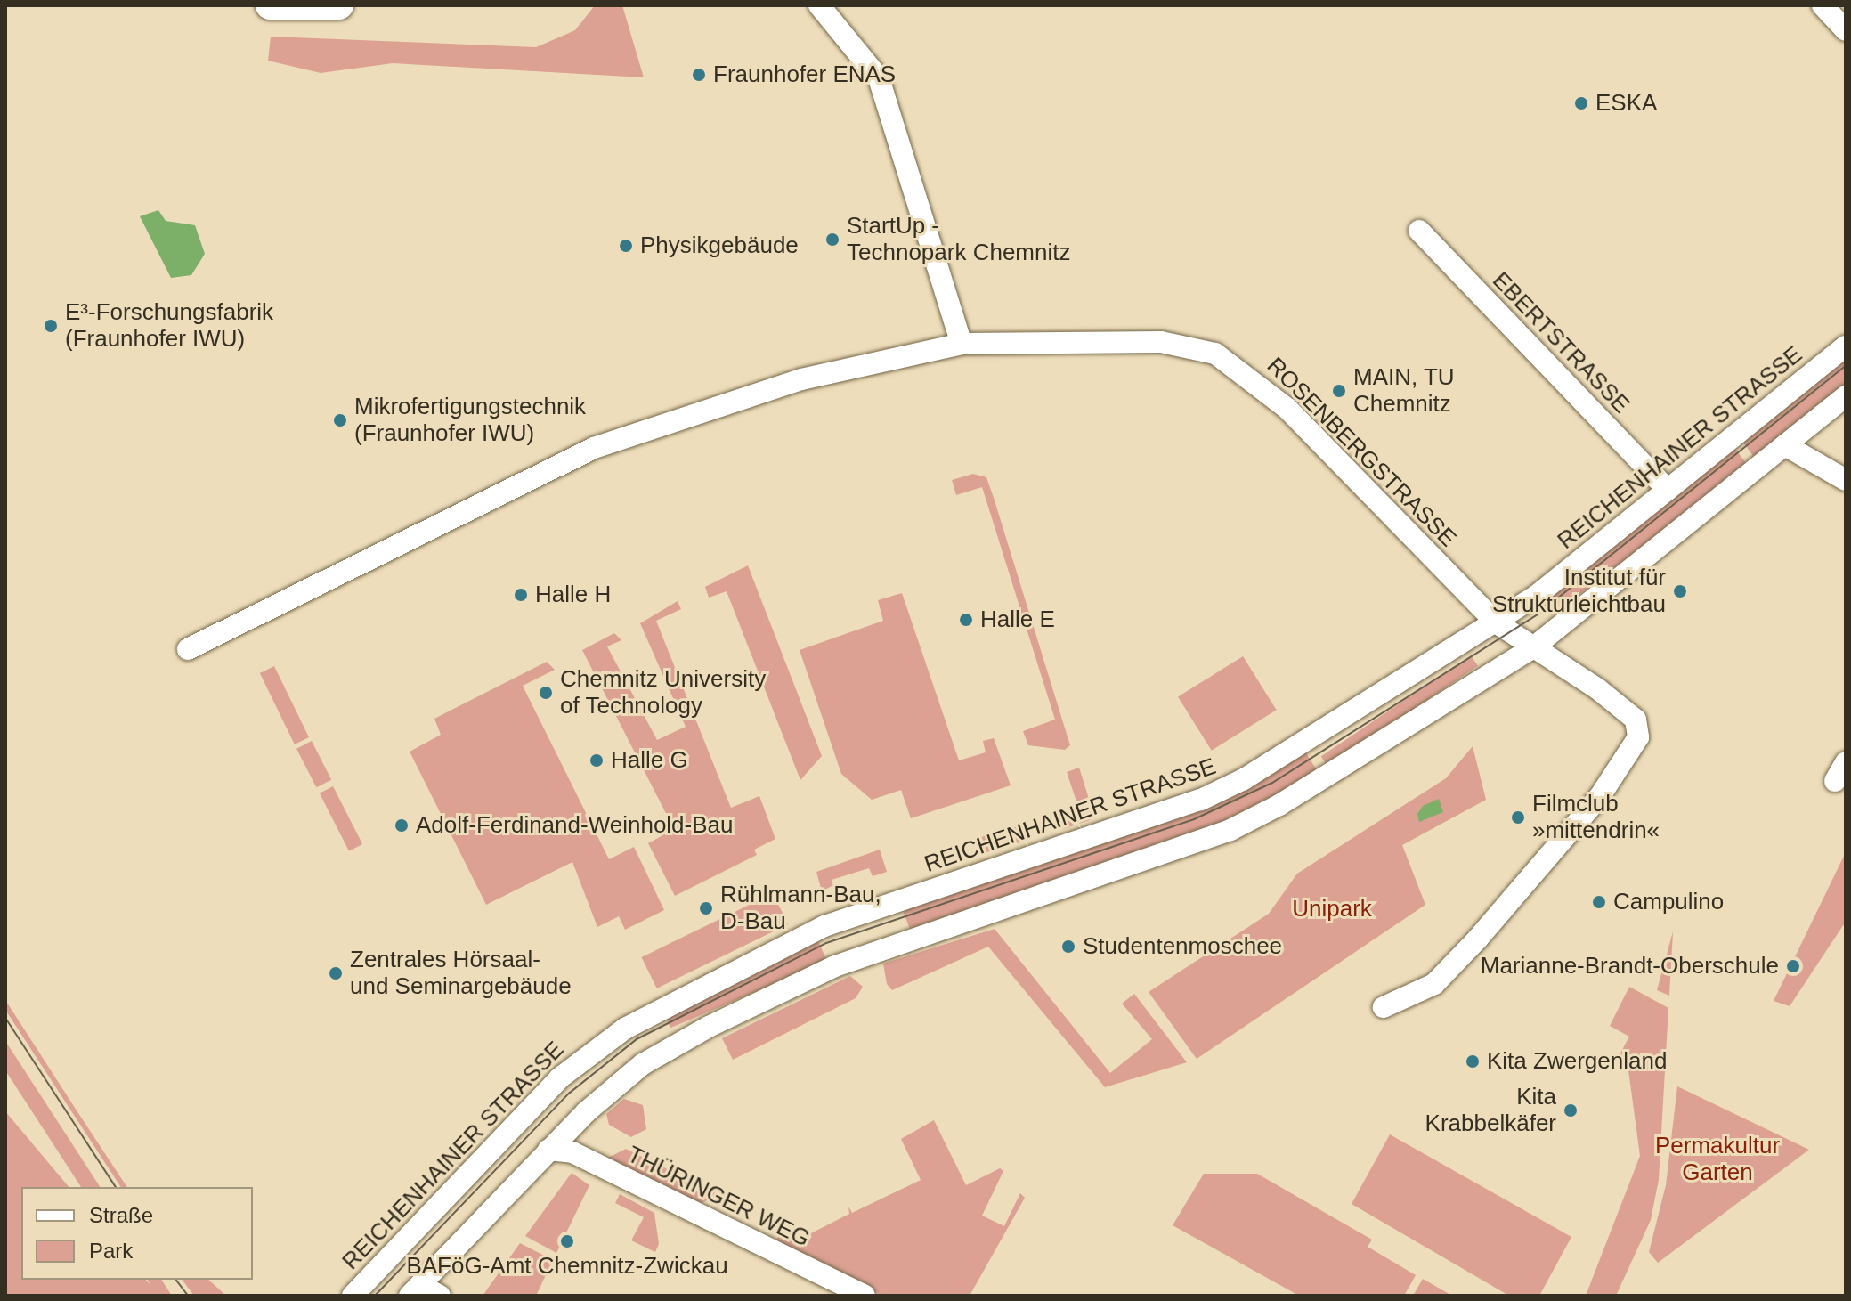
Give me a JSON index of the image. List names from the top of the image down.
{
  "streets": {
    "street": [
      "EBERTSTRASSE",
      "REICHENHAINER STRASSE",
      "ROSENBERGSTRASSE",
      "THÜRINGER WEG"
    ]
  },
  "crossings": [
    ["EBERTSTRASSE", "REICHENHAINER STRASSE"],
    ["REICHENHAINER STRASSE", "ROSENBERGSTRASSE"]
  ],
  "parks": ["Unipark", "Permakultur Garten"],
  "places": [
    "Fraunhofer ENAS",
    "ESKA",
    "StartUp - Technopark Chemnitz",
    "Physikgebäude",
    "E³-Forschungsfabrik (Fraunhofer IWU)",
    "MAIN, TU Chemnitz",
    "Mikrofertigungstechnik (Fraunhofer IWU)",
    "Institut für Strukturleichtbau",
    "Halle H",
    "Halle E",
    "Chemnitz University of Technology",
    "Halle G",
    "Filmclub »mittendrin«",
    "Adolf-Ferdinand-Weinhold-Bau",
    "Campulino",
    "Rühlmann-Bau, D-Bau",
    "Studentenmoschee",
    "Marianne-Brandt-Oberschule",
    "Zentrales Hörsaal- und Seminargebäude",
    "Kita Zwergenland",
    "Kita Krabbelkäfer",
    "BAFöG-Amt Chemnitz-Zwickau"
  ],
  "legend": ["Straße", "Park"]
}
